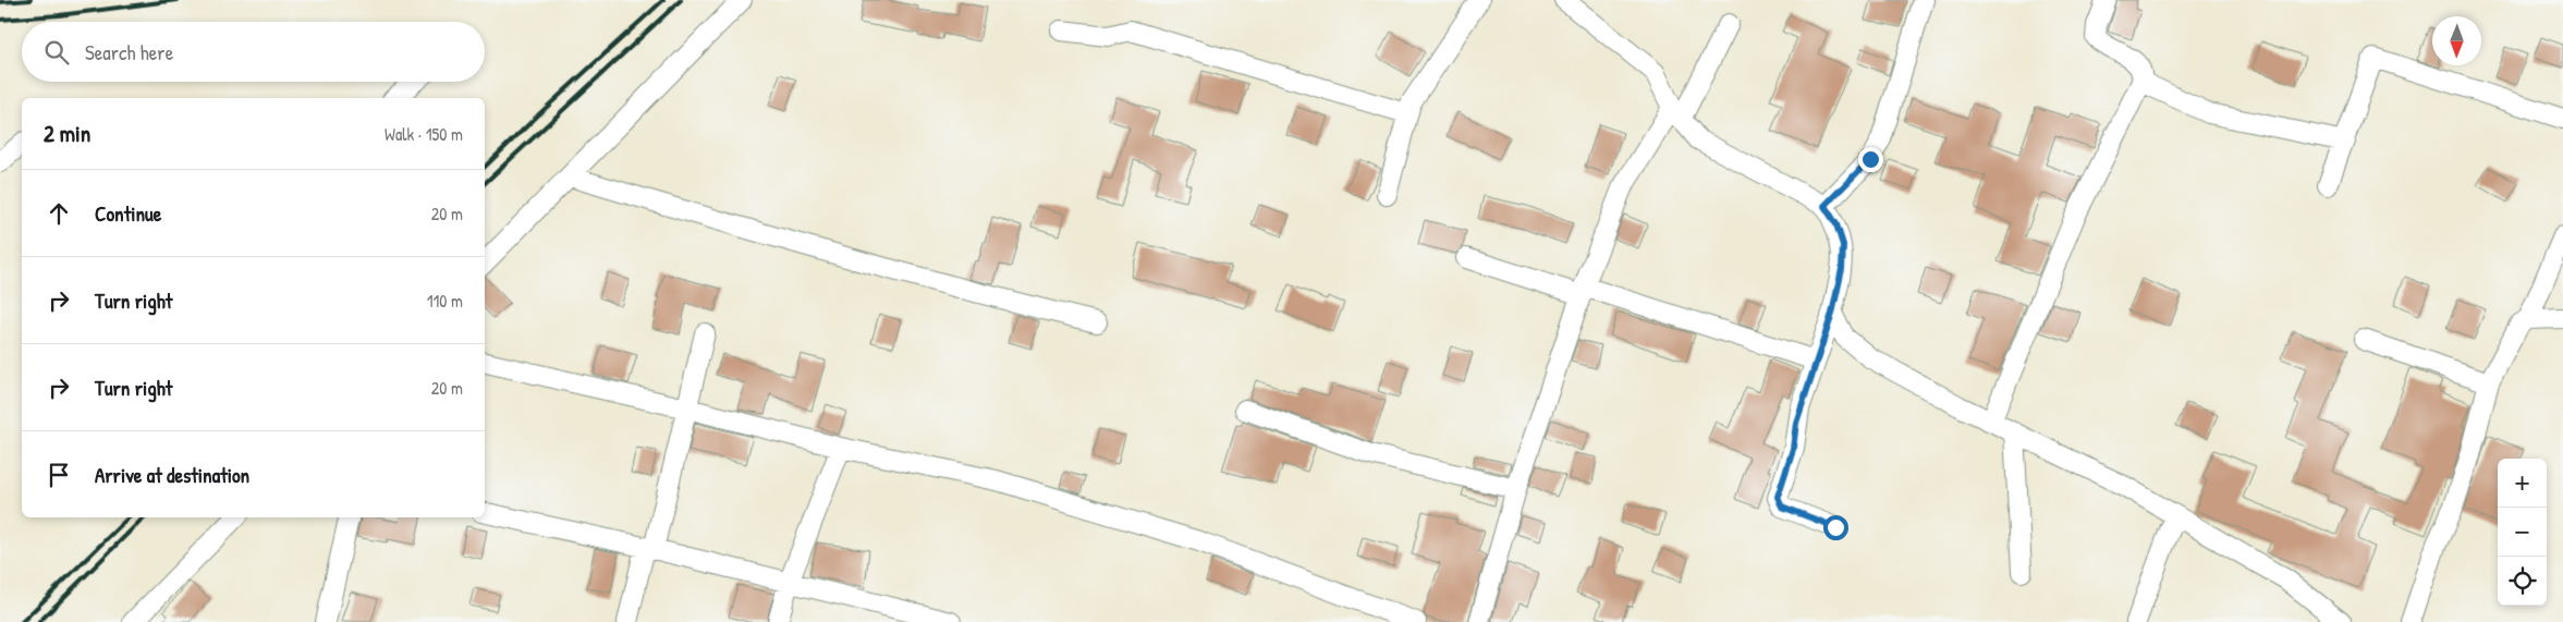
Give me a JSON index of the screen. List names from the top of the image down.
{
  "north": "bottom",
  "page": {
    "search": "Search here",
    "heading": ["2 min", "Walk · 150 m"],
    "list": [
      ["Continue", "20 m"],
      ["Turn right", "110 m"],
      ["Turn right", "20 m"],
      "Arrive at destination"
    ],
    "map_buttons": ["+", "−"]
  }
}
